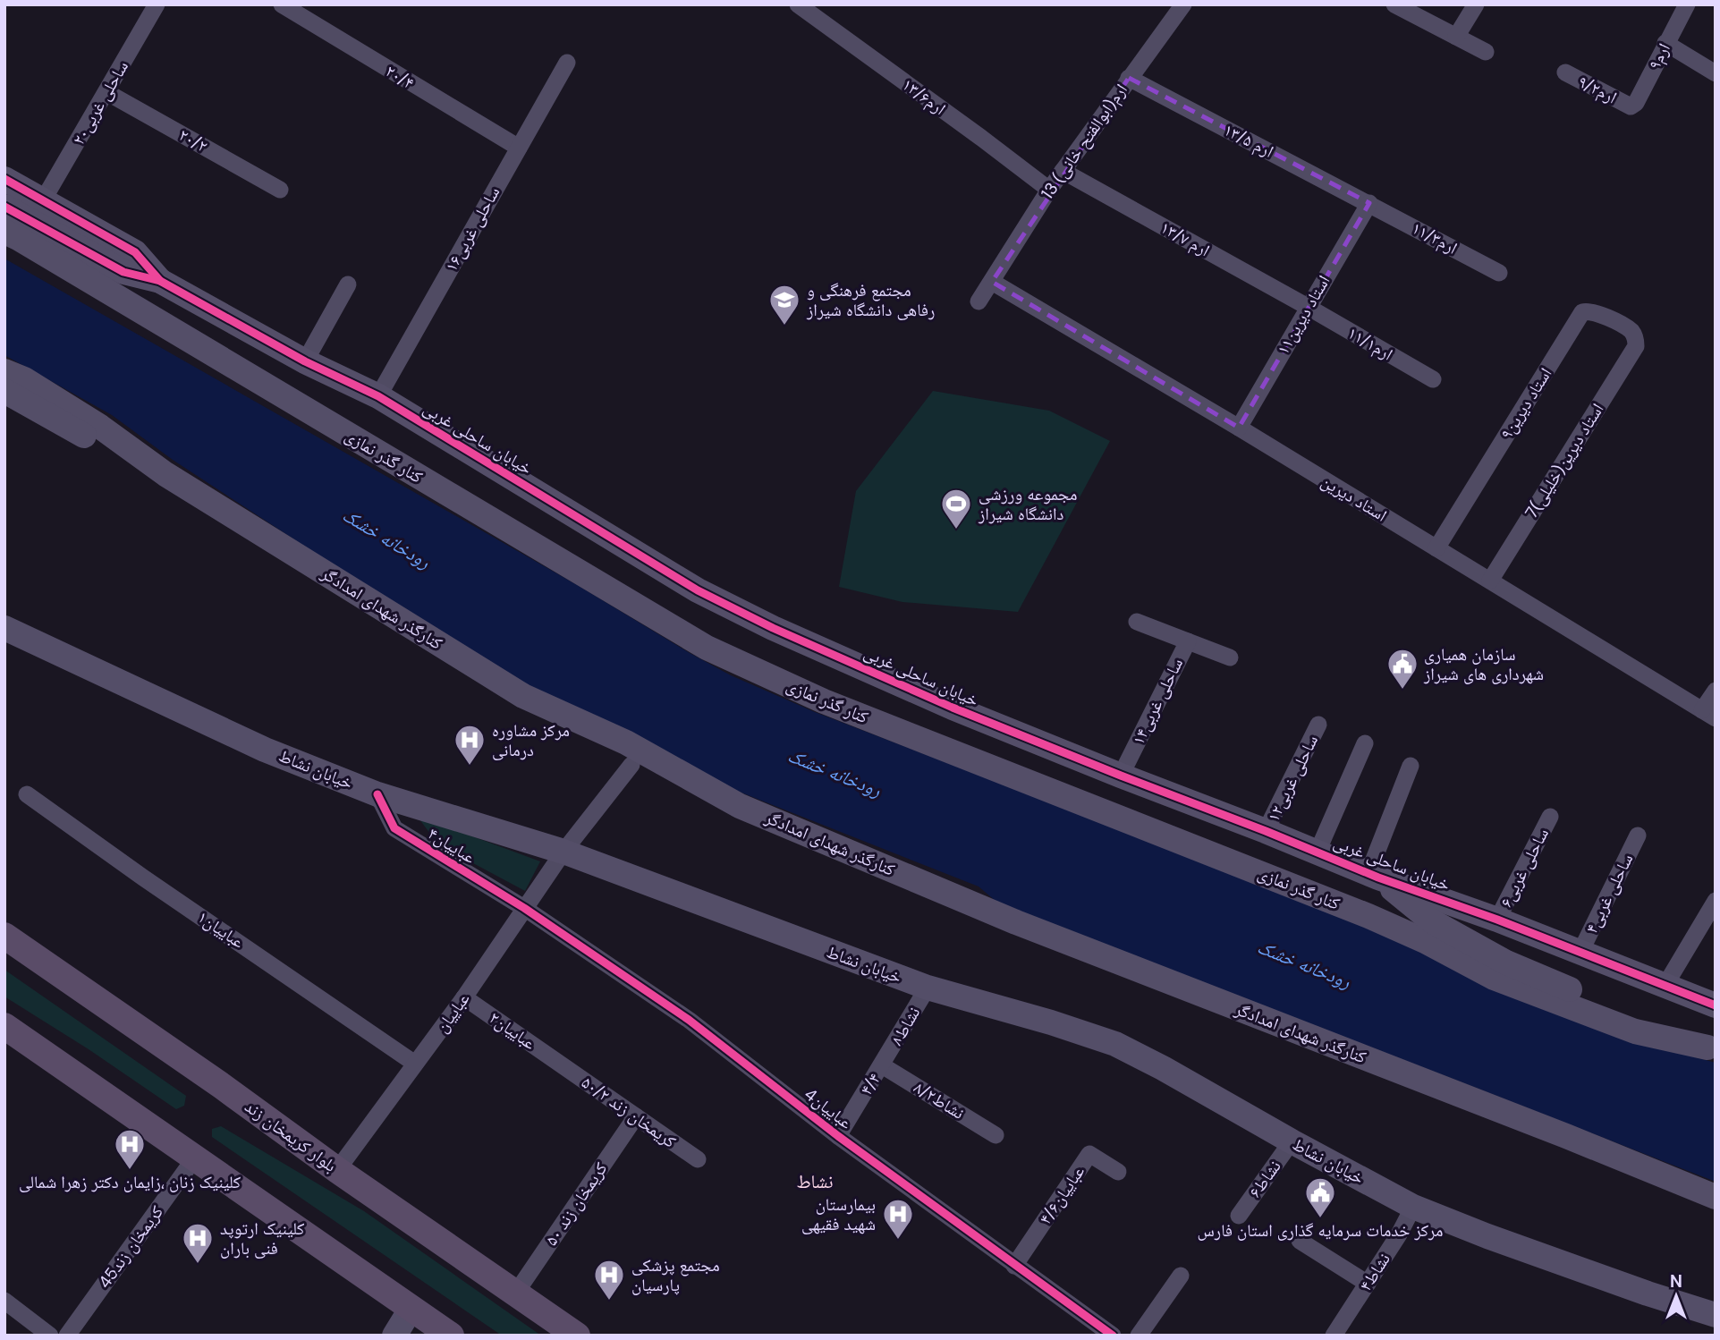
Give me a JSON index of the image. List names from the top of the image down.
{
  "streets": {
    "main road": [
      "خیابان ساحلی غربی",
      "کنار گذر نمازی",
      "کنارگذر شهدای امدادگر",
      "خیابان نشاط",
      "بلوار کریمخان زند"
    ],
    "street": [
      "ارم۹",
      "۲۰/۴",
      "۹/۲ارم",
      "۱۳/۶ارم",
      "ساحلی غربی۲۰",
      "۲۰/۲",
      "۱۳/۵ ارم",
      "13 ارم(ابوالفتح خانی)",
      "ساحلی غربی۱۶",
      "۱۱/۳ارم",
      "۱۳/۷ ارم",
      "استاد دیرین۱۱",
      "۱۱/۱ارم",
      "استاد دیرین۹",
      "7استاد دیرین(خلیلی)",
      "استاد دیرین",
      "ساحلی غربی۱۴",
      "ساحلی غربی۱۲",
      "عباییان۴",
      "ساحلی غربی۶",
      "ساحلی غربی۴",
      "عباییان۱",
      "عباییان",
      "نشاط۸",
      "عباییان۲",
      "۴/۴",
      "نشاط۸/۲",
      "عباییان4",
      "کریمخان زند ۵۰/۲",
      "نشاط۶",
      "عباییان۴/۶",
      "کریمخان زند ۵۰",
      "کریمخان زند45",
      "نشاط۴"
    ]
  },
  "crossings": [
    ["ارم۹", "۹/۲ارم"],
    ["۲۰/۴", "ساحلی غربی۱۶"],
    ["۱۳/۶ارم", "13 ارم(ابوالفتح خانی)"],
    ["ساحلی غربی۲۰", "۲۰/۲"],
    ["ساحلی غربی۲۰", "خیابان ساحلی غربی"],
    ["۱۳/۵ ارم", "13 ارم(ابوالفتح خانی)"],
    ["۱۳/۵ ارم", "۱۱/۳ارم"],
    ["۱۳/۵ ارم", "استاد دیرین۱۱"],
    ["13 ارم(ابوالفتح خانی)", "۱۳/۷ ارم"],
    ["13 ارم(ابوالفتح خانی)", "استاد دیرین"],
    ["ساحلی غربی۱۶", "خیابان ساحلی غربی"],
    ["۱۱/۳ارم", "استاد دیرین۱۱"],
    ["۱۳/۷ ارم", "استاد دیرین۱۱"],
    ["۱۳/۷ ارم", "۱۱/۱ارم"],
    ["استاد دیرین۱۱", "۱۱/۱ارم"],
    ["استاد دیرین۱۱", "استاد دیرین"],
    ["استاد دیرین۹", "7استاد دیرین(خلیلی)"],
    ["استاد دیرین۹", "استاد دیرین"],
    ["خیابان ساحلی غربی", "ساحلی غربی۱۴"],
    ["خیابان ساحلی غربی", "ساحلی غربی۱۲"],
    ["خیابان ساحلی غربی", "ساحلی غربی۶"],
    ["خیابان ساحلی غربی", "ساحلی غربی۴"],
    ["7استاد دیرین(خلیلی)", "استاد دیرین"],
    ["خیابان نشاط", "عباییان۴"],
    ["خیابان نشاط", "عباییان"],
    ["خیابان نشاط", "نشاط۸"],
    ["خیابان نشاط", "نشاط۶"],
    ["خیابان نشاط", "نشاط۴"],
    ["عباییان۴", "عباییان"],
    ["عباییان۴", "عباییان4"],
    ["عباییان۱", "عباییان"],
    ["عباییان", "عباییان۲"],
    ["عباییان", "عباییان4"],
    ["عباییان", "بلوار کریمخان زند"],
    ["نشاط۸", "۴/۴"],
    ["نشاط۸", "نشاط۸/۲"],
    ["عباییان۲", "کریمخان زند ۵۰/۲"],
    ["۴/۴", "نشاط۸/۲"],
    ["۴/۴", "عباییان4"],
    ["عباییان4", "عباییان۴/۶"],
    ["کریمخان زند ۵۰/۲", "کریمخان زند ۵۰"],
    ["بلوار کریمخان زند", "کریمخان زند ۵۰"]
  ],
  "districts": ["نشاط"],
  "water": ["رودخانه خشک"],
  "places": {
    "school or university": ["مجتمع فرهنگی و رفاهی دانشگاه شیراز"],
    "sports": ["مجموعه ورزشی دانشگاه شیراز"],
    "public building": ["سازمان همیاری شهرداری های شیراز", "مرکز خدمات سرمایه گذاری استان فارس"],
    "hospital": [
      "مرکز مشاوره درمانی",
      "کلینیک زنان ،زایمان دکتر زهرا شمالی",
      "بیمارستان شهید فقیهی",
      "کلینیک ارتوپد فنی باران",
      "مجتمع پزشکی پارسیان"
    ]
  },
  "north": "top"
}
